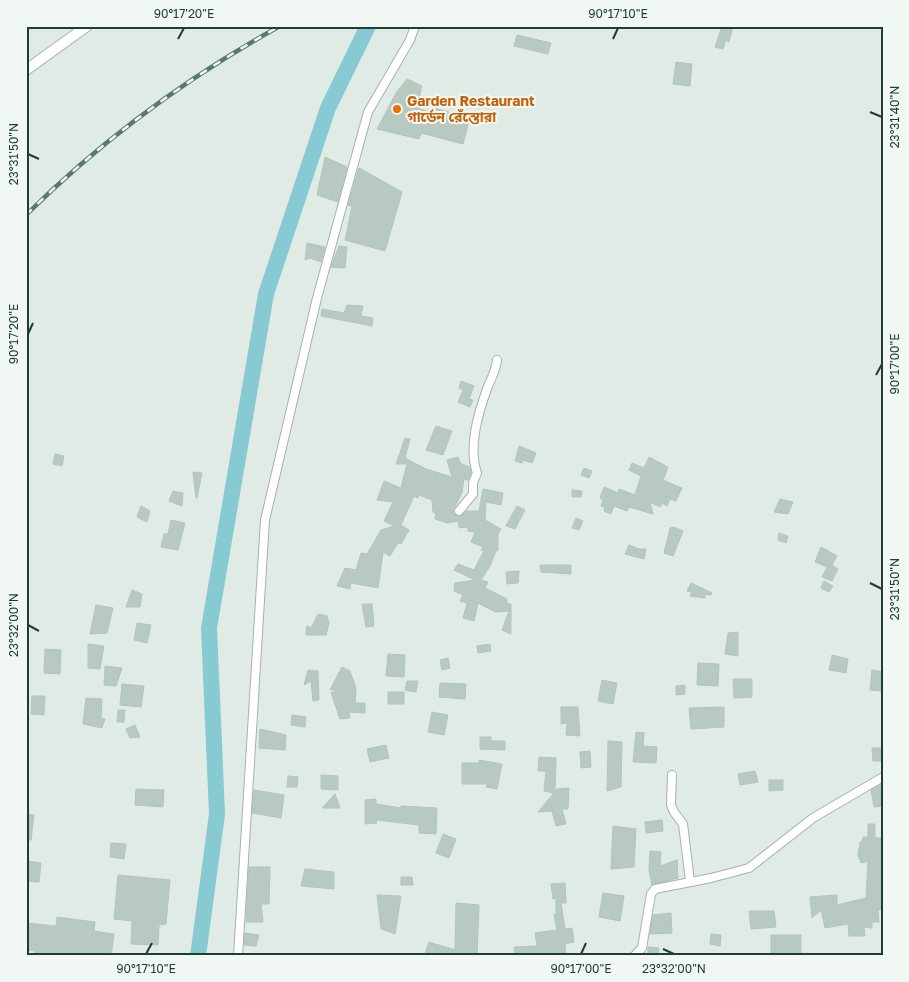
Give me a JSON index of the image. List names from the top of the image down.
{
  "places": ["Garden Restaurant গার্ডেন রেঁস্তোরা"],
  "coordinates": [
    "90°17'20\"E",
    "90°17'10\"E",
    "23°31'40\"N",
    "23°31'50\"N",
    "90°17'00\"E",
    "23°32'00\"N"
  ]
}
